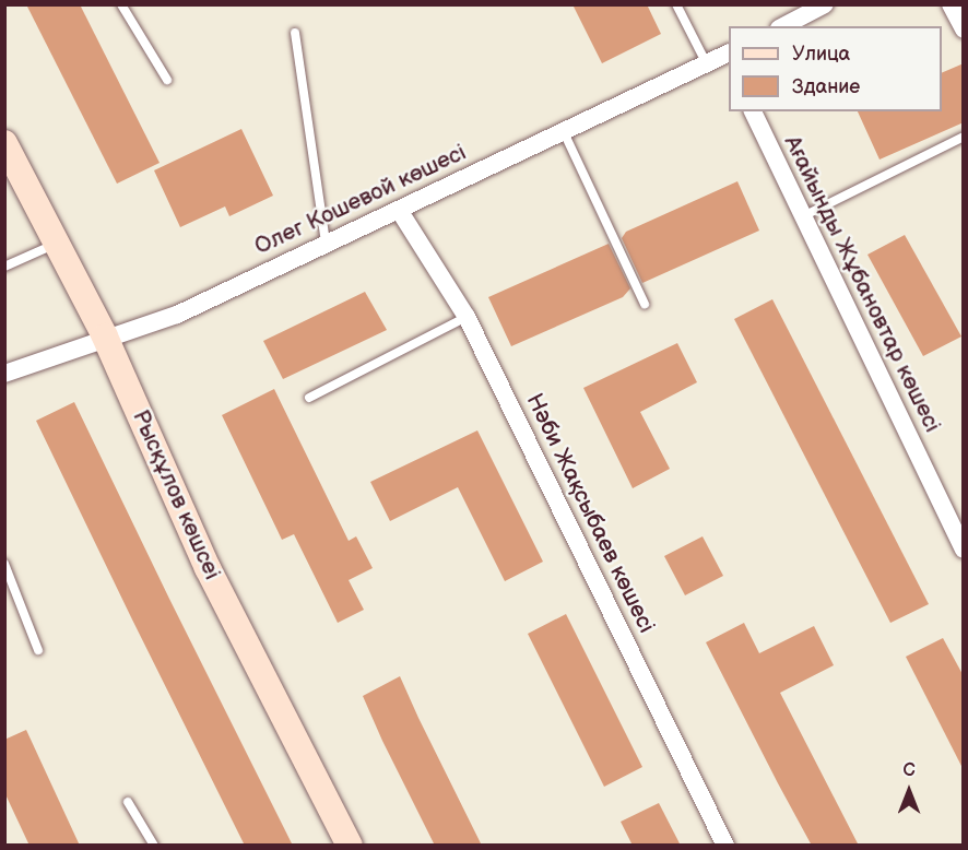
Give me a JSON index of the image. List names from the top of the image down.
{
  "streets": {
    "street": [
      "Олег Кошевой көшесі",
      "Ағайынды Жұбановтар көшесі",
      "Рысқұлов көшсеі",
      "Нәби Жақсыбаев көшесі"
    ]
  },
  "crossings": [
    ["Олег Кошевой көшесі", "Рысқұлов көшсеі"],
    ["Олег Кошевой көшесі", "Нәби Жақсыбаев көшесі"]
  ],
  "legend": ["Улица", "Здание"],
  "north": "top"
}
